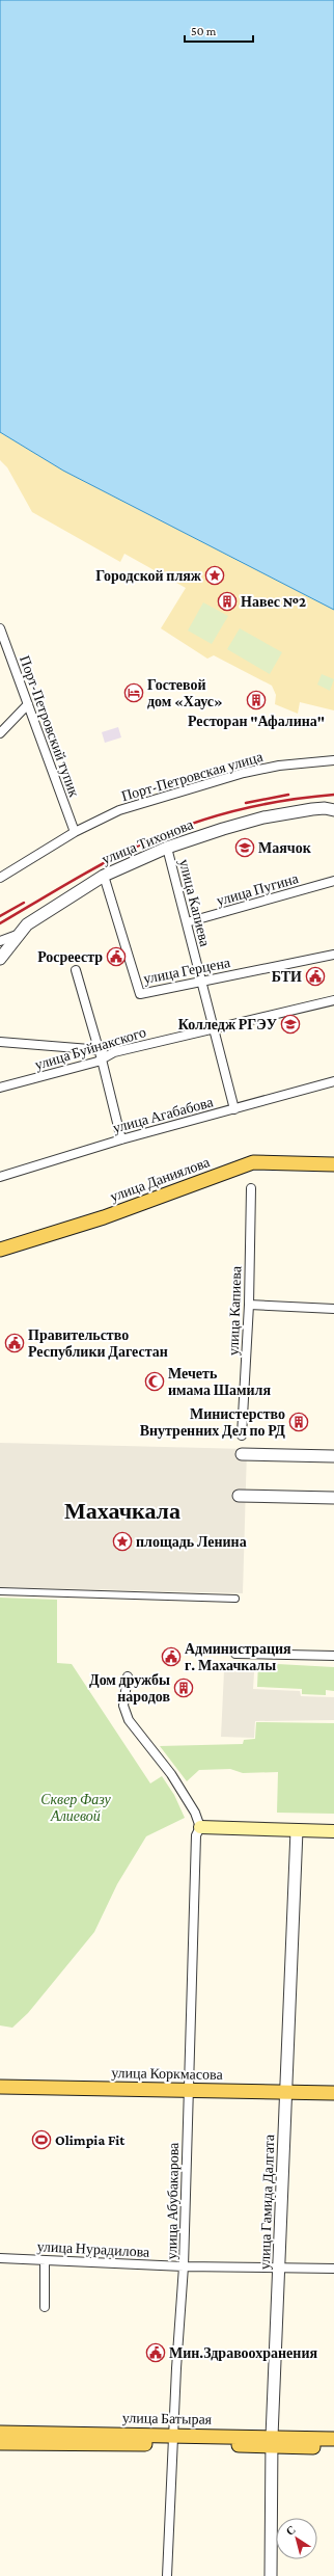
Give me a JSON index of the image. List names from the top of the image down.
{
  "streets": {
    "main road": ["улица Даниялова", "улица Коркмасова", "улица Батырая"],
    "street": [
      "Порт-Петровский тупик",
      "Порт-Петровская улица",
      "улица Тихонова",
      "улица Пугина",
      "улица Капиева",
      "улица Герцена",
      "улица Буйнакского",
      "улица Агабабова",
      "улица Абубакарова",
      "улица Гамида Далгата",
      "улица Нурадилова"
    ]
  },
  "crossings": [
    ["Порт-Петровский тупик", "Порт-Петровская улица"],
    ["улица Тихонова", "улица Капиева"],
    ["улица Тихонова", "улица Герцена"],
    ["улица Пугина", "улица Капиева"],
    ["улица Капиева", "улица Герцена"],
    ["улица Капиева", "улица Буйнакского"],
    ["улица Капиева", "улица Агабабова"],
    ["улица Коркмасова", "улица Абубакарова"],
    ["улица Коркмасова", "улица Гамида Далгата"],
    ["улица Абубакарова", "улица Нурадилова"],
    ["улица Абубакарова", "улица Батырая"],
    ["улица Гамида Далгата", "улица Нурадилова"],
    ["улица Гамида Далгата", "улица Батырая"]
  ],
  "districts": ["Махачкала"],
  "parks": ["Сквер Фазу Алиевой"],
  "places": {
    "place": ["Городской пляж", "площадь Ленина"],
    "building": [
      "Навес №2",
      "Ресторан \"Афалина\"",
      "Министерство Внутренних Дел по РД",
      "Дом дружбы народов"
    ],
    "hotel": ["Гостевой дом «Хаус»"],
    "school or university": ["Маячок", "Колледж РГЭУ"],
    "public building": [
      "Росреестр",
      "БТИ",
      "Правительство Республики Дагестан",
      "Администрация г. Махачкалы",
      "Мин.Здравоохранения"
    ],
    "mosque": ["Мечеть имама Шамиля"],
    "sports": ["Olimpia Fit"]
  },
  "scale_bar": "50 m",
  "north": "top left"
}
